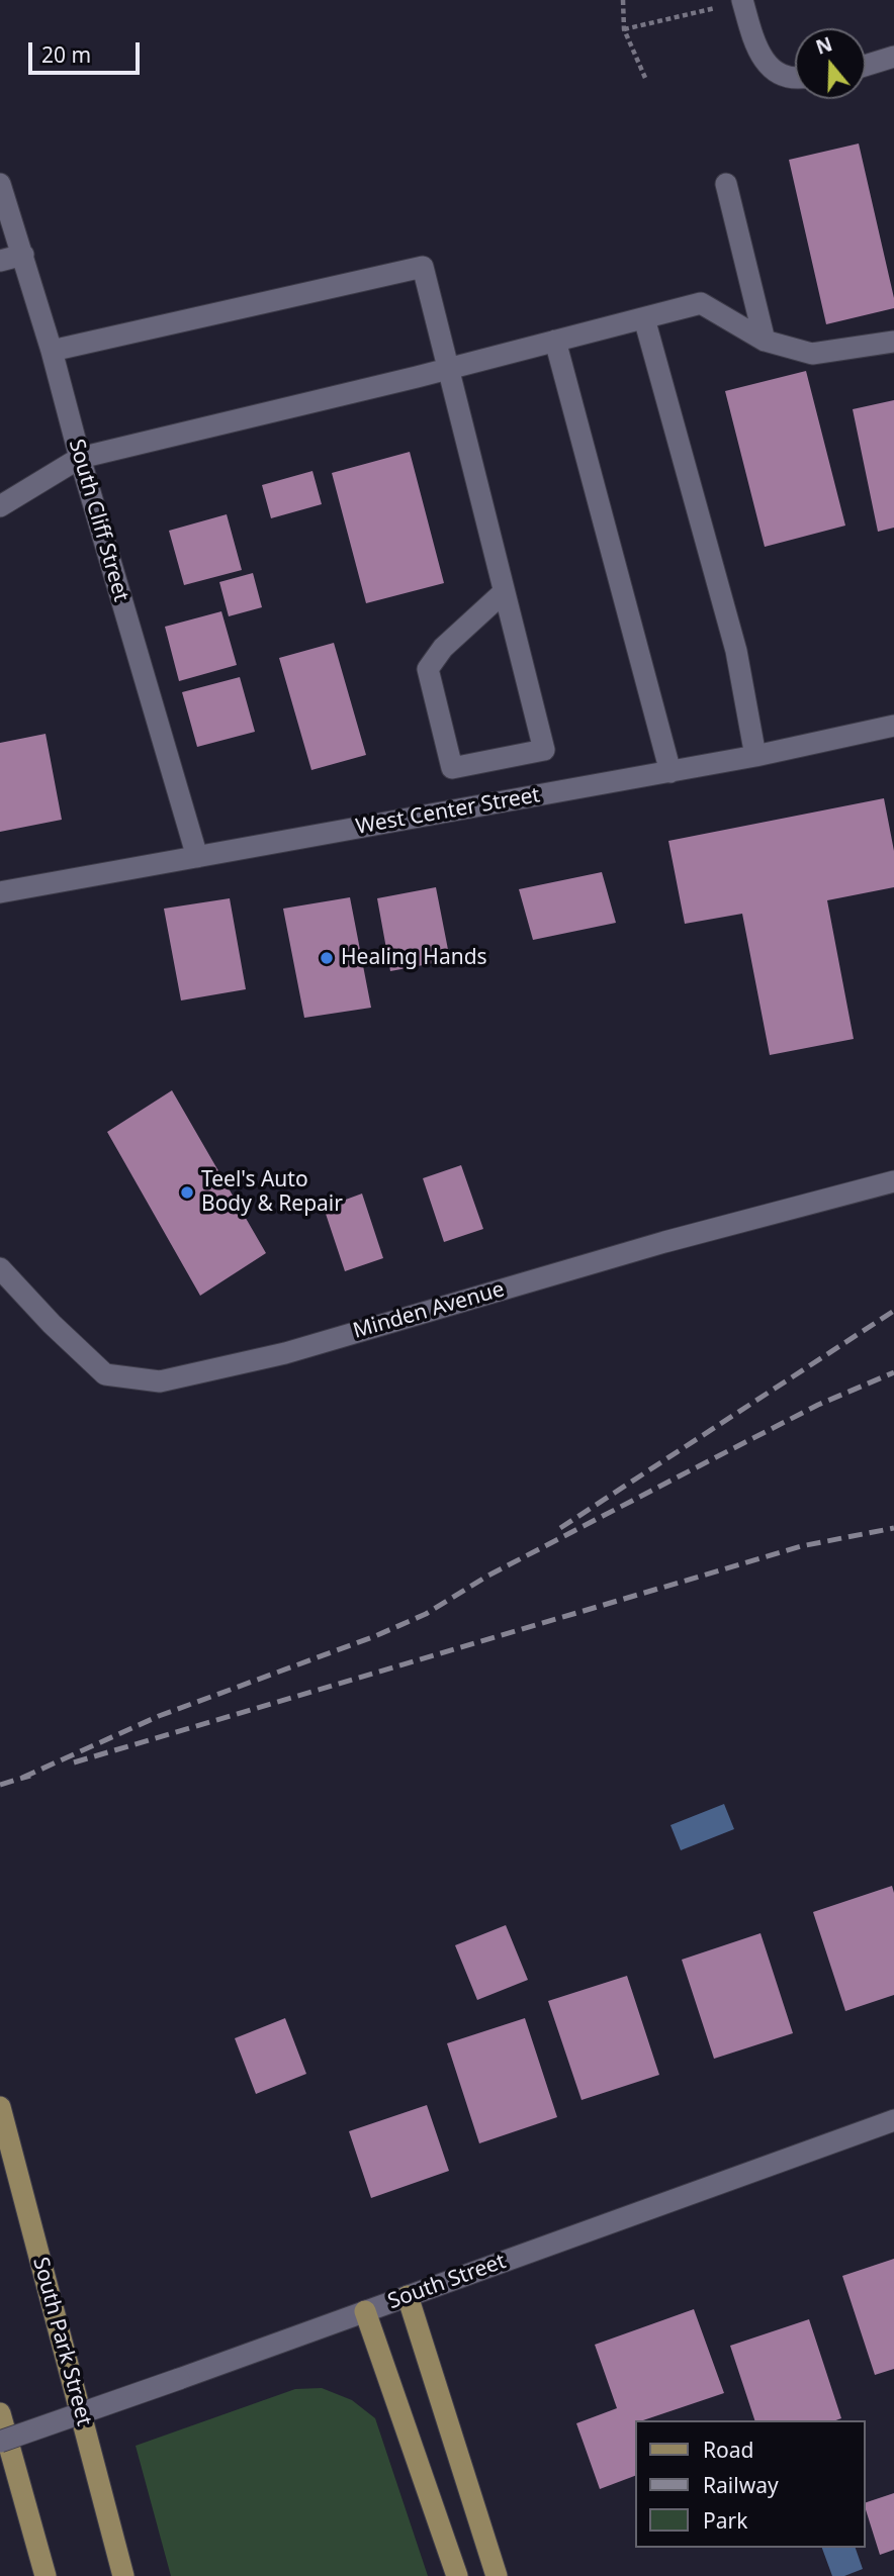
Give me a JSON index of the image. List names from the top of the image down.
{
  "streets": {
    "main road": ["South Park Street"],
    "street": [
      "South Cliff Street",
      "West Center Street",
      "Minden Avenue",
      "South Street"
    ]
  },
  "crossings": [
    ["South Cliff Street", "West Center Street"]
  ],
  "places": ["Healing Hands", "Teel's Auto Body & Repair"],
  "legend": ["Road", "Railway", "Park"],
  "scale_bar": "20 m",
  "north": "top"
}
